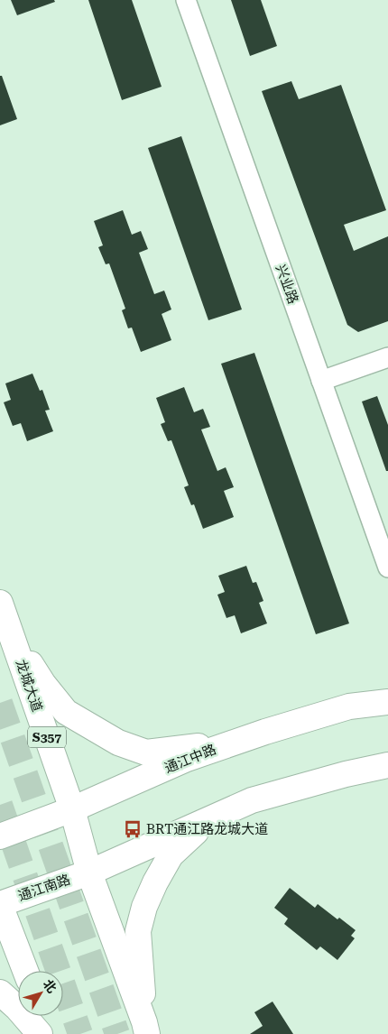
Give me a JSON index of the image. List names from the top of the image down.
{
  "streets": {
    "main road": [
      "龙城大道",
      "S357",
      "通江中路",
      "通江南路"
    ],
    "street": ["兴业路"]
  },
  "crossings": [
    ["龙城大道", "S357"],
    ["龙城大道", "通江中路"],
    ["龙城大道", "通江南路"],
    ["S357", "通江南路"]
  ],
  "places": {
    "bus stop": ["BRT通江路龙城大道"]
  },
  "north": "top right"
}
